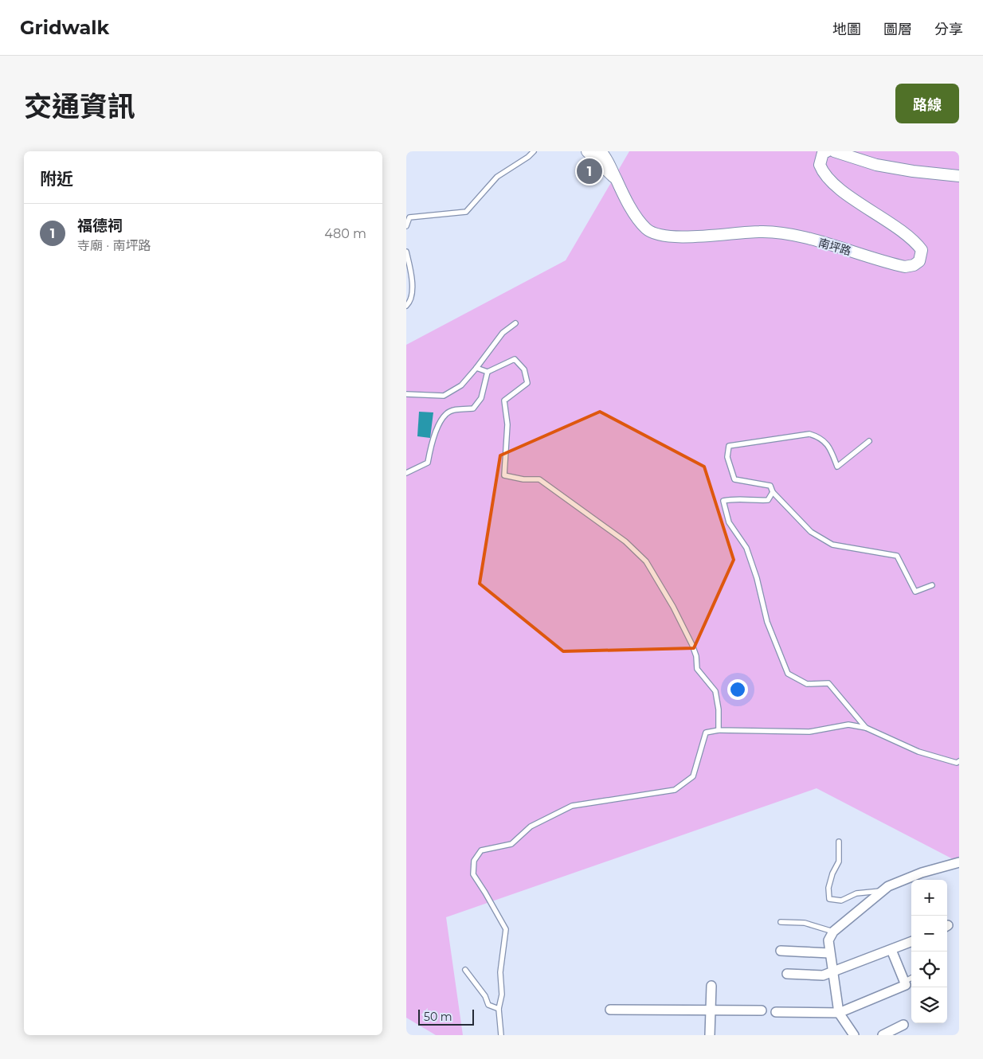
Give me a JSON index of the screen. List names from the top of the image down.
{
  "streets": {
    "street": ["南坪路"]
  },
  "scale_bar": "50 m",
  "page": {
    "header": "Gridwalk",
    "nav": ["地圖", "圖層", "分享"],
    "title": "交通資訊",
    "buttons": "路線",
    "heading": "附近",
    "pins": "1",
    "list": [
      {
        "mark": "1",
        "name": "福德祠",
        "note": "寺廟 · 南坪路",
        "value": "480 m"
      }
    ],
    "map_buttons": ["+", "−"],
    "scale": "50 m"
  }
}
